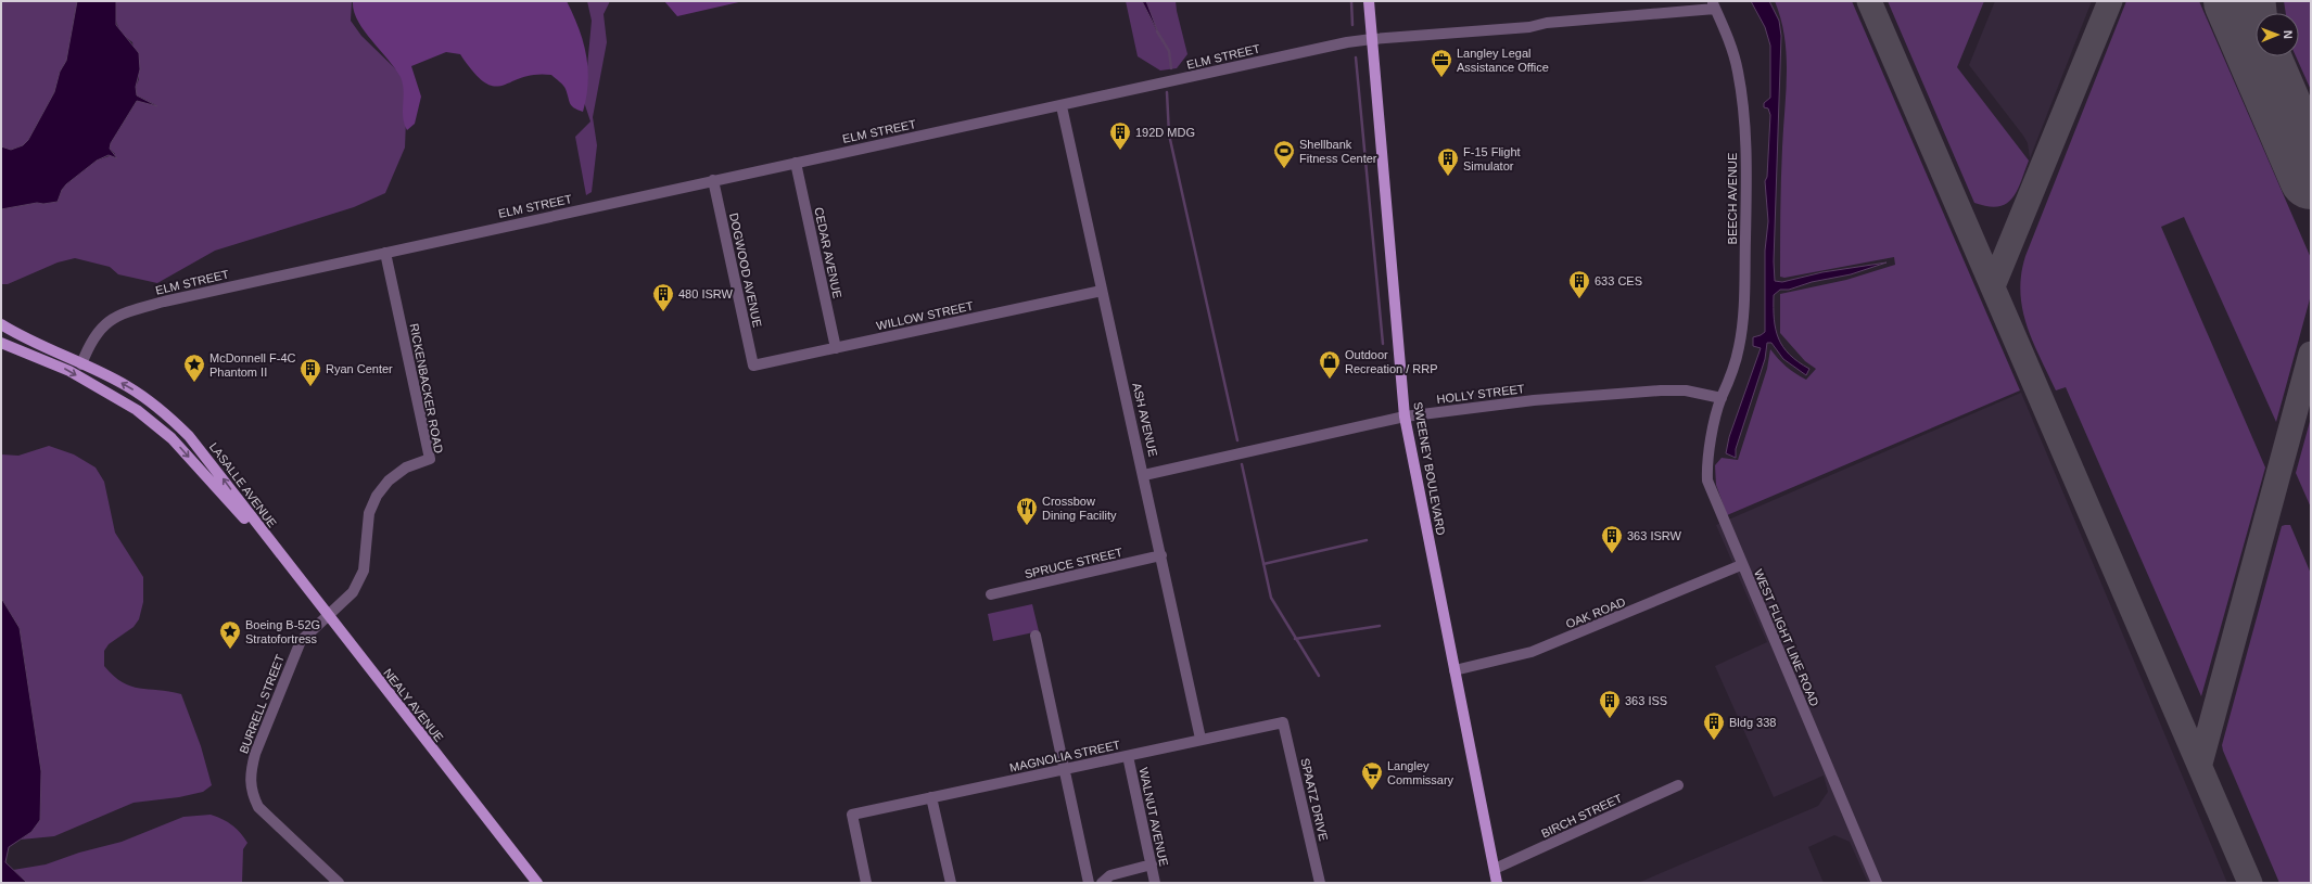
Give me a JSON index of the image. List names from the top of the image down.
{
  "streets": {
    "main road": ["SWEENEY BOULEVARD", "LASALLE AVENUE", "NEALY AVENUE"],
    "street": [
      "ELM STREET",
      "BEECH AVENUE",
      "CEDAR AVENUE",
      "DOGWOOD AVENUE",
      "WILLOW STREET",
      "RICKENBACKER ROAD",
      "HOLLY STREET",
      "ASH AVENUE",
      "SPRUCE STREET",
      "OAK ROAD",
      "WEST FLIGHT LINE ROAD",
      "BURRELL STREET",
      "MAGNOLIA STREET",
      "SPAATZ DRIVE",
      "BIRCH STREET",
      "WALNUT AVENUE"
    ]
  },
  "crossings": [
    ["ELM STREET", "BEECH AVENUE"],
    ["ELM STREET", "CEDAR AVENUE"],
    ["ELM STREET", "DOGWOOD AVENUE"],
    ["ELM STREET", "RICKENBACKER ROAD"],
    ["ELM STREET", "ASH AVENUE"],
    ["ELM STREET", "SWEENEY BOULEVARD"],
    ["ELM STREET", "LASALLE AVENUE"],
    ["BEECH AVENUE", "HOLLY STREET"],
    ["BEECH AVENUE", "WEST FLIGHT LINE ROAD"],
    ["CEDAR AVENUE", "WILLOW STREET"],
    ["DOGWOOD AVENUE", "WILLOW STREET"],
    ["WILLOW STREET", "ASH AVENUE"],
    ["RICKENBACKER ROAD", "BURRELL STREET"],
    ["RICKENBACKER ROAD", "NEALY AVENUE"],
    ["HOLLY STREET", "ASH AVENUE"],
    ["HOLLY STREET", "SWEENEY BOULEVARD"],
    ["HOLLY STREET", "WEST FLIGHT LINE ROAD"],
    ["ASH AVENUE", "SPRUCE STREET"],
    ["ASH AVENUE", "MAGNOLIA STREET"],
    ["SWEENEY BOULEVARD", "OAK ROAD"],
    ["SWEENEY BOULEVARD", "BIRCH STREET"],
    ["LASALLE AVENUE", "NEALY AVENUE"],
    ["OAK ROAD", "WEST FLIGHT LINE ROAD"],
    ["BURRELL STREET", "NEALY AVENUE"],
    ["MAGNOLIA STREET", "SPAATZ DRIVE"],
    ["MAGNOLIA STREET", "WALNUT AVENUE"]
  ],
  "places": {
    "office": ["Langley Legal Assistance Office"],
    "building": [
      "192D MDG",
      "F-15 Flight Simulator",
      "633 CES",
      "480 ISRW",
      "Ryan Center",
      "363 ISRW",
      "363 ISS",
      "Bldg 338"
    ],
    "sports": ["Shellbank Fitness Center"],
    "shop": ["Outdoor Recreation / RRP"],
    "place": ["McDonnell F-4C Phantom II", "Boeing B-52G Stratofortress"],
    "restaurant": ["Crossbow Dining Facility"],
    "supermarket": ["Langley Commissary"]
  },
  "north": "right"
}
